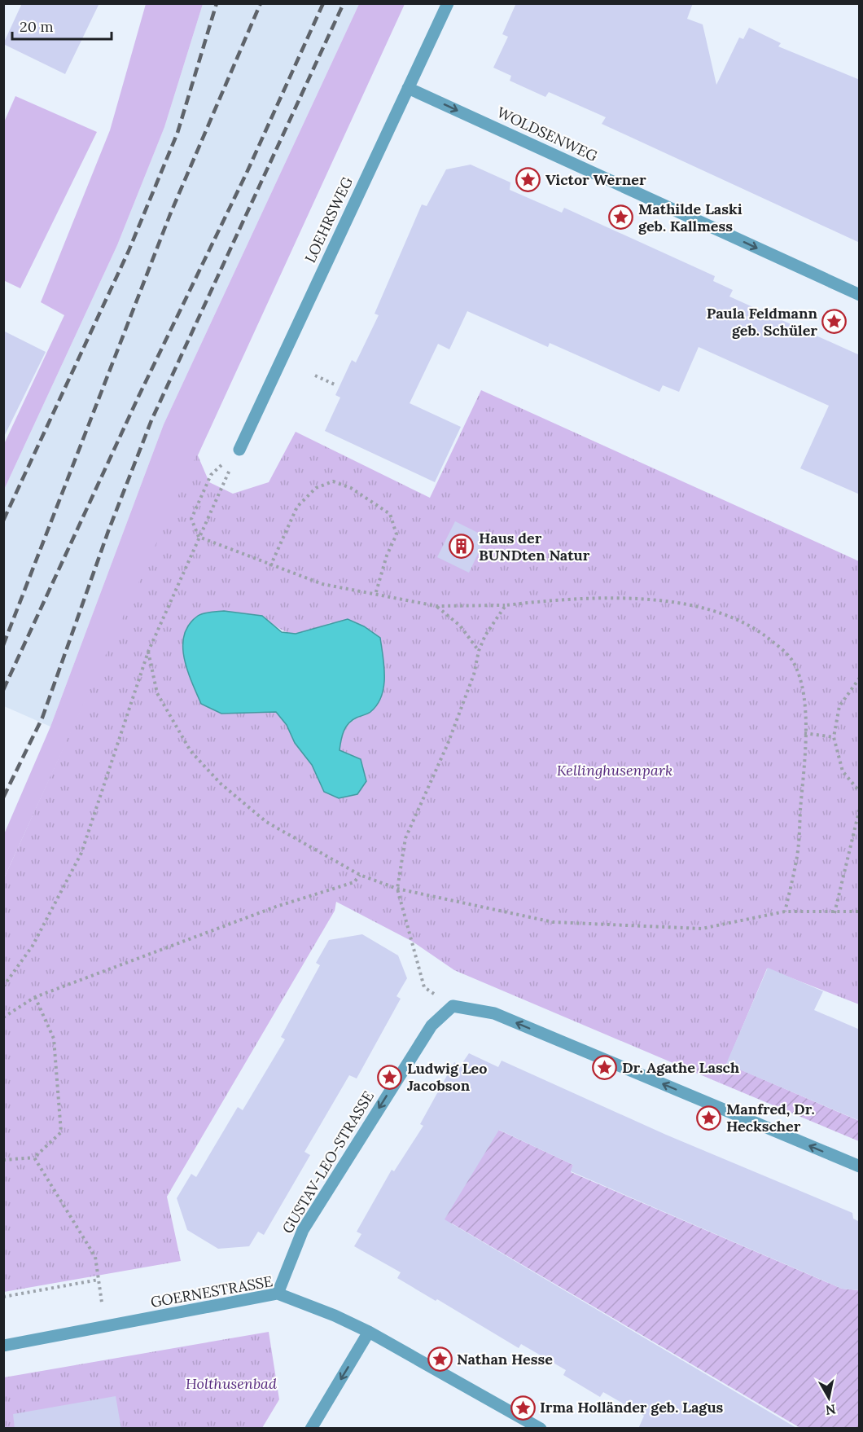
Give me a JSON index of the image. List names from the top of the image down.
{
  "streets": {
    "street": [
      "WOLDSENWEG",
      "LOEHRSWEG",
      "GUSTAV-LEO-STRASSE",
      "GOERNESTRASSE"
    ]
  },
  "crossings": [
    ["WOLDSENWEG", "LOEHRSWEG"],
    ["GUSTAV-LEO-STRASSE", "GOERNESTRASSE"]
  ],
  "one_way": ["WOLDSENWEG", "GUSTAV-LEO-STRASSE"],
  "parks": ["Kellinghusenpark", "Holthusenbad"],
  "places": {
    "place": [
      "Victor Werner",
      "Mathilde Laski geb. Kallmess",
      "Paula Feldmann geb. Schüler",
      "Dr. Agathe Lasch",
      "Ludwig Leo Jacobson",
      "Manfred, Dr. Heckscher",
      "Nathan Hesse",
      "Irma Holländer geb. Lagus"
    ],
    "building": ["Haus der BUNDten Natur"]
  },
  "scale_bar": "20 m",
  "north": "bottom"
}
